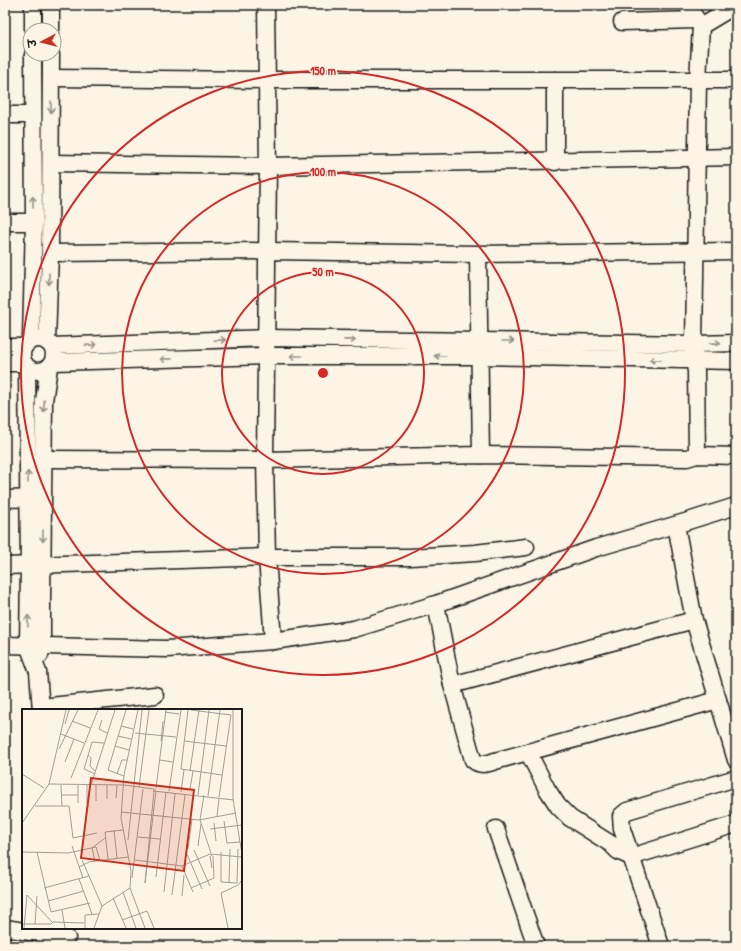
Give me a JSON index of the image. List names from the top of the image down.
{
  "north": "left",
  "rings": ["150 m", "100 m", "50 m"]
}
